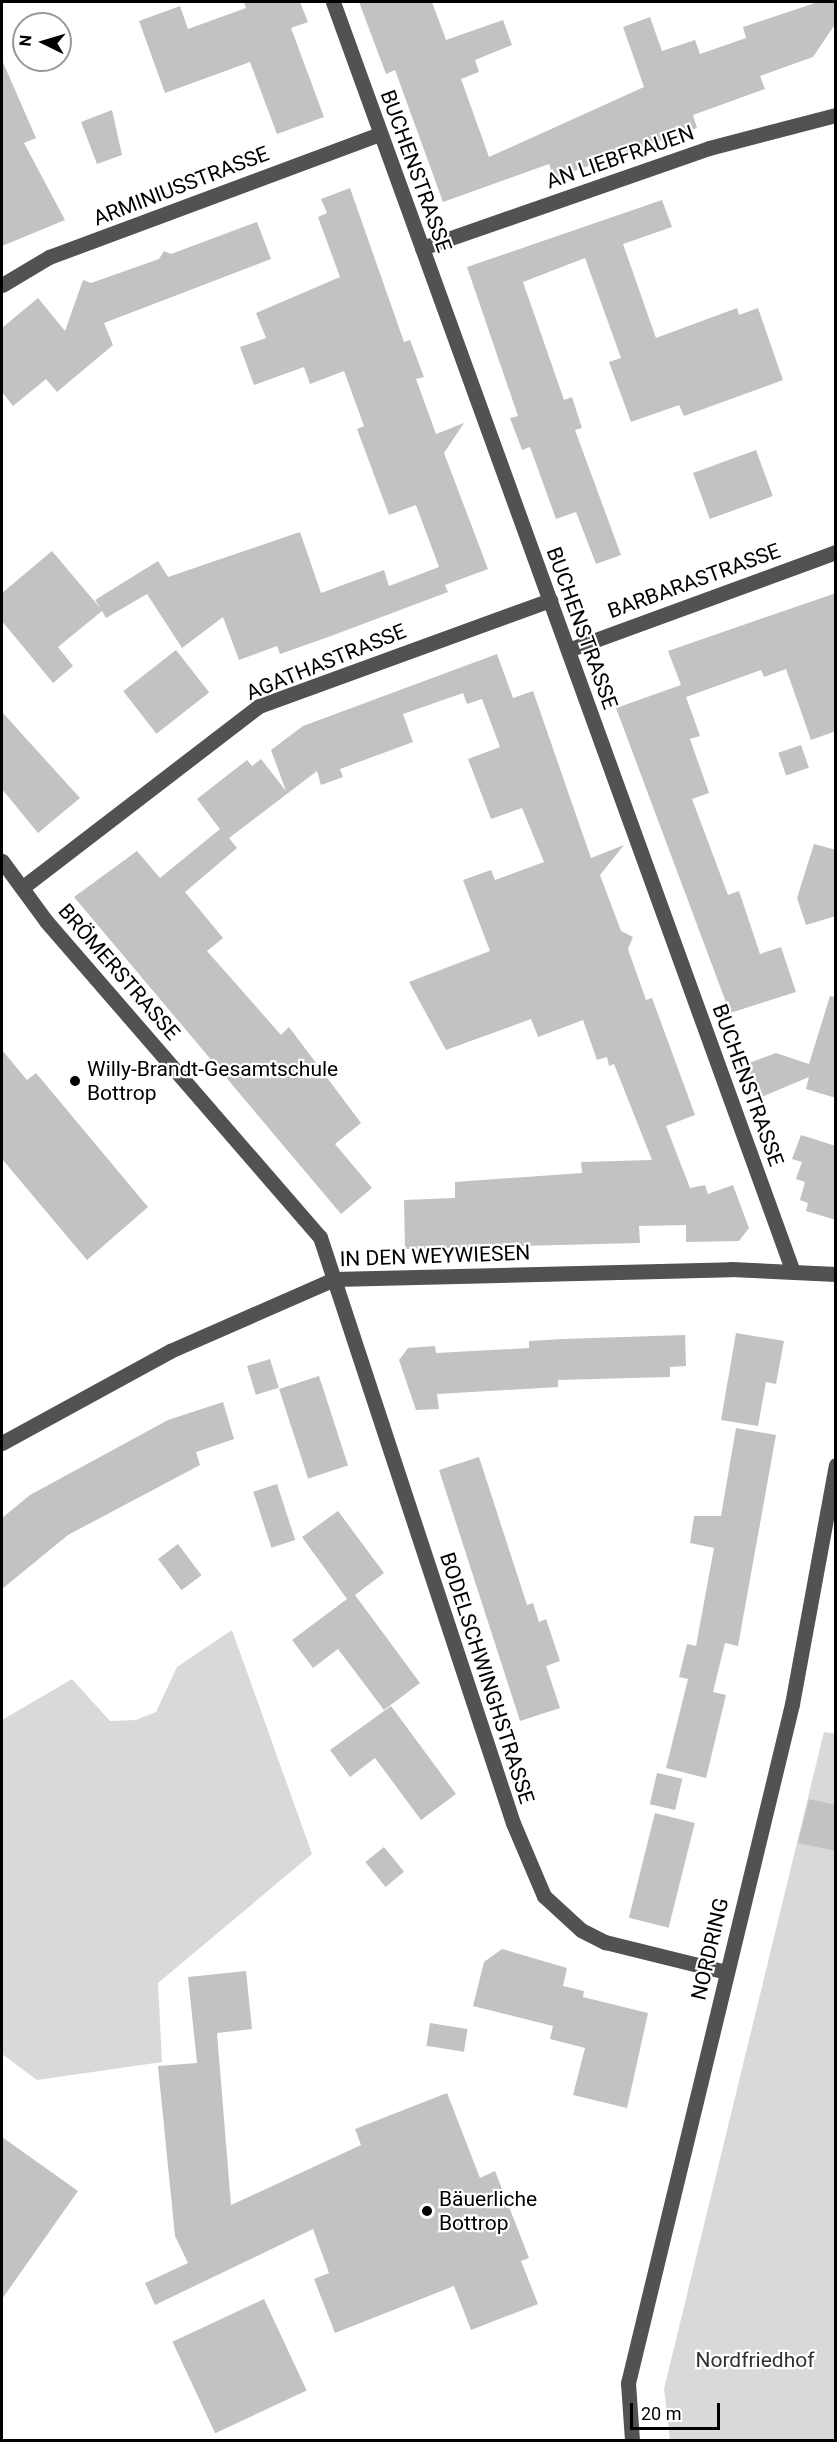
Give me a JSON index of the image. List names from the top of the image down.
{
  "streets": {
    "street": [
      "AN LIEBFRAUEN",
      "BUCHENSTRASSE",
      "ARMINIUSSTRASSE",
      "BARBARASTRASSE",
      "AGATHASTRASSE",
      "BRÖMERSTRASSE",
      "IN DEN WEYWIESEN",
      "BODELSCHWINGHSTRASSE",
      "NORDRING"
    ]
  },
  "crossings": [
    ["AN LIEBFRAUEN", "BUCHENSTRASSE"],
    ["BUCHENSTRASSE", "ARMINIUSSTRASSE"],
    ["BUCHENSTRASSE", "BARBARASTRASSE"],
    ["BUCHENSTRASSE", "AGATHASTRASSE"],
    ["BUCHENSTRASSE", "IN DEN WEYWIESEN"],
    ["AGATHASTRASSE", "BRÖMERSTRASSE"],
    ["BRÖMERSTRASSE", "IN DEN WEYWIESEN"],
    ["BRÖMERSTRASSE", "BODELSCHWINGHSTRASSE"],
    ["IN DEN WEYWIESEN", "BODELSCHWINGHSTRASSE"],
    ["BODELSCHWINGHSTRASSE", "NORDRING"]
  ],
  "parks": ["Nordfriedhof"],
  "places": ["Willy-Brandt-Gesamtschule Bottrop", "Bäuerliche Bottrop"],
  "scale_bar": "20 m",
  "north": "left"
}
